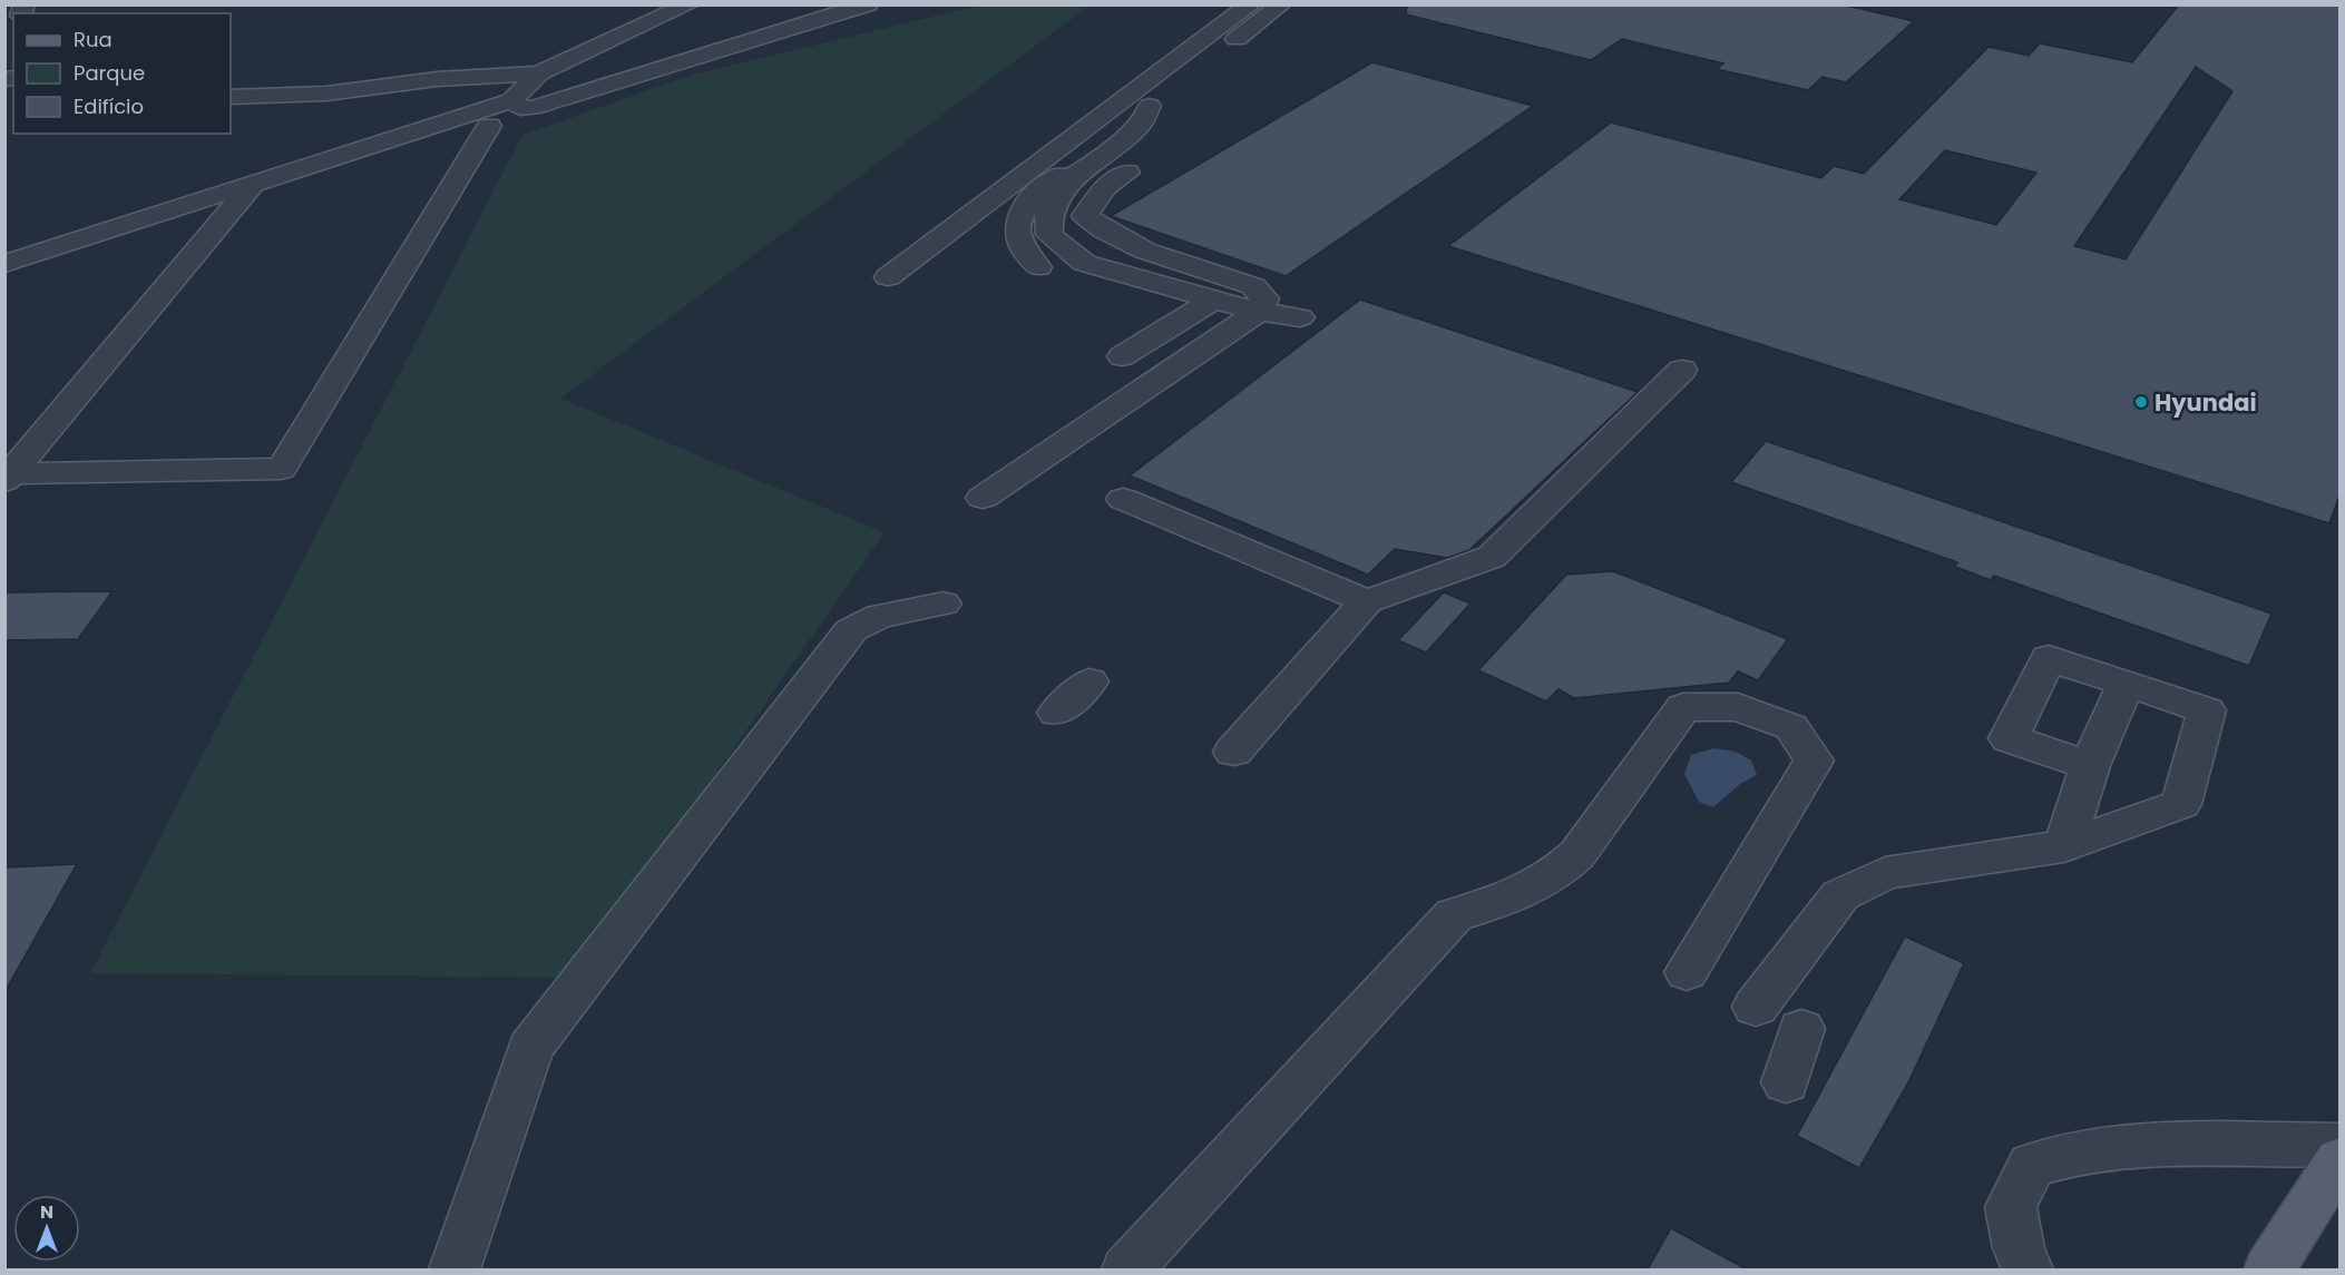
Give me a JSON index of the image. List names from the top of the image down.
{
  "places": ["Hyundai"],
  "legend": ["Rua", "Parque", "Edifício"],
  "north": "top"
}
